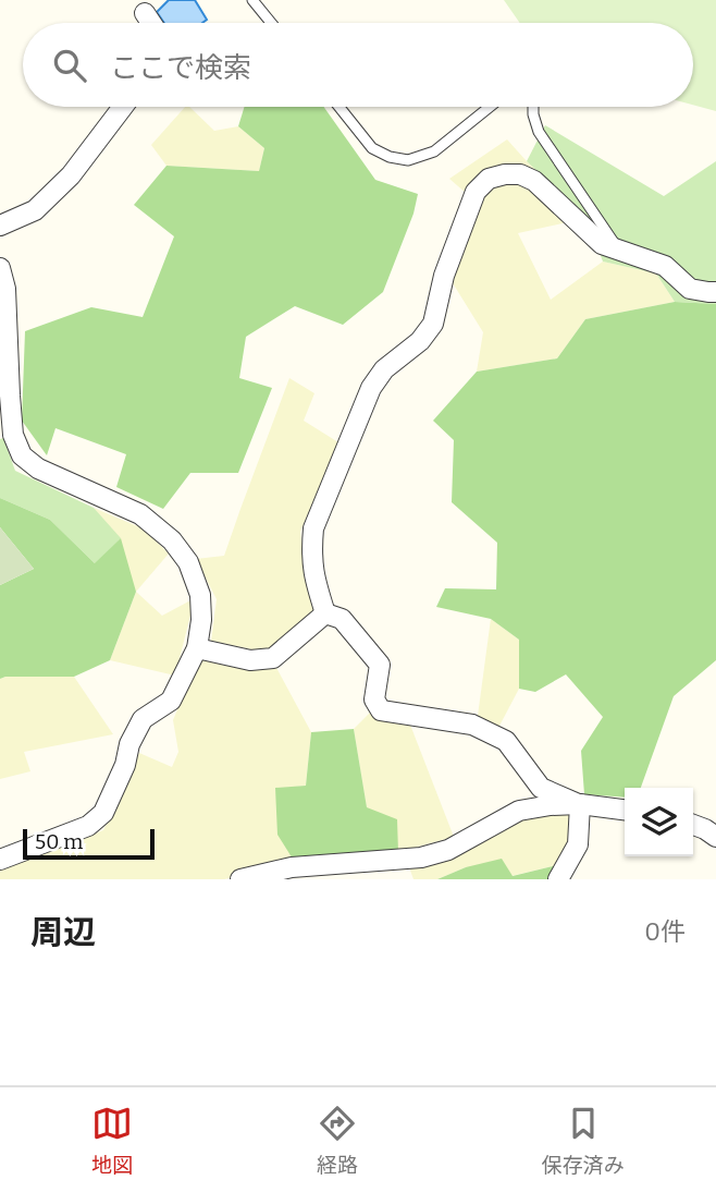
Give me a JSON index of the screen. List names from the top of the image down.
{
  "scale_bar": "50 m",
  "page": {
    "search": "ここで検索",
    "scale": "50 m",
    "heading": ["周辺", "0件"],
    "nav": ["地図", "経路", "保存済み"]
  }
}
